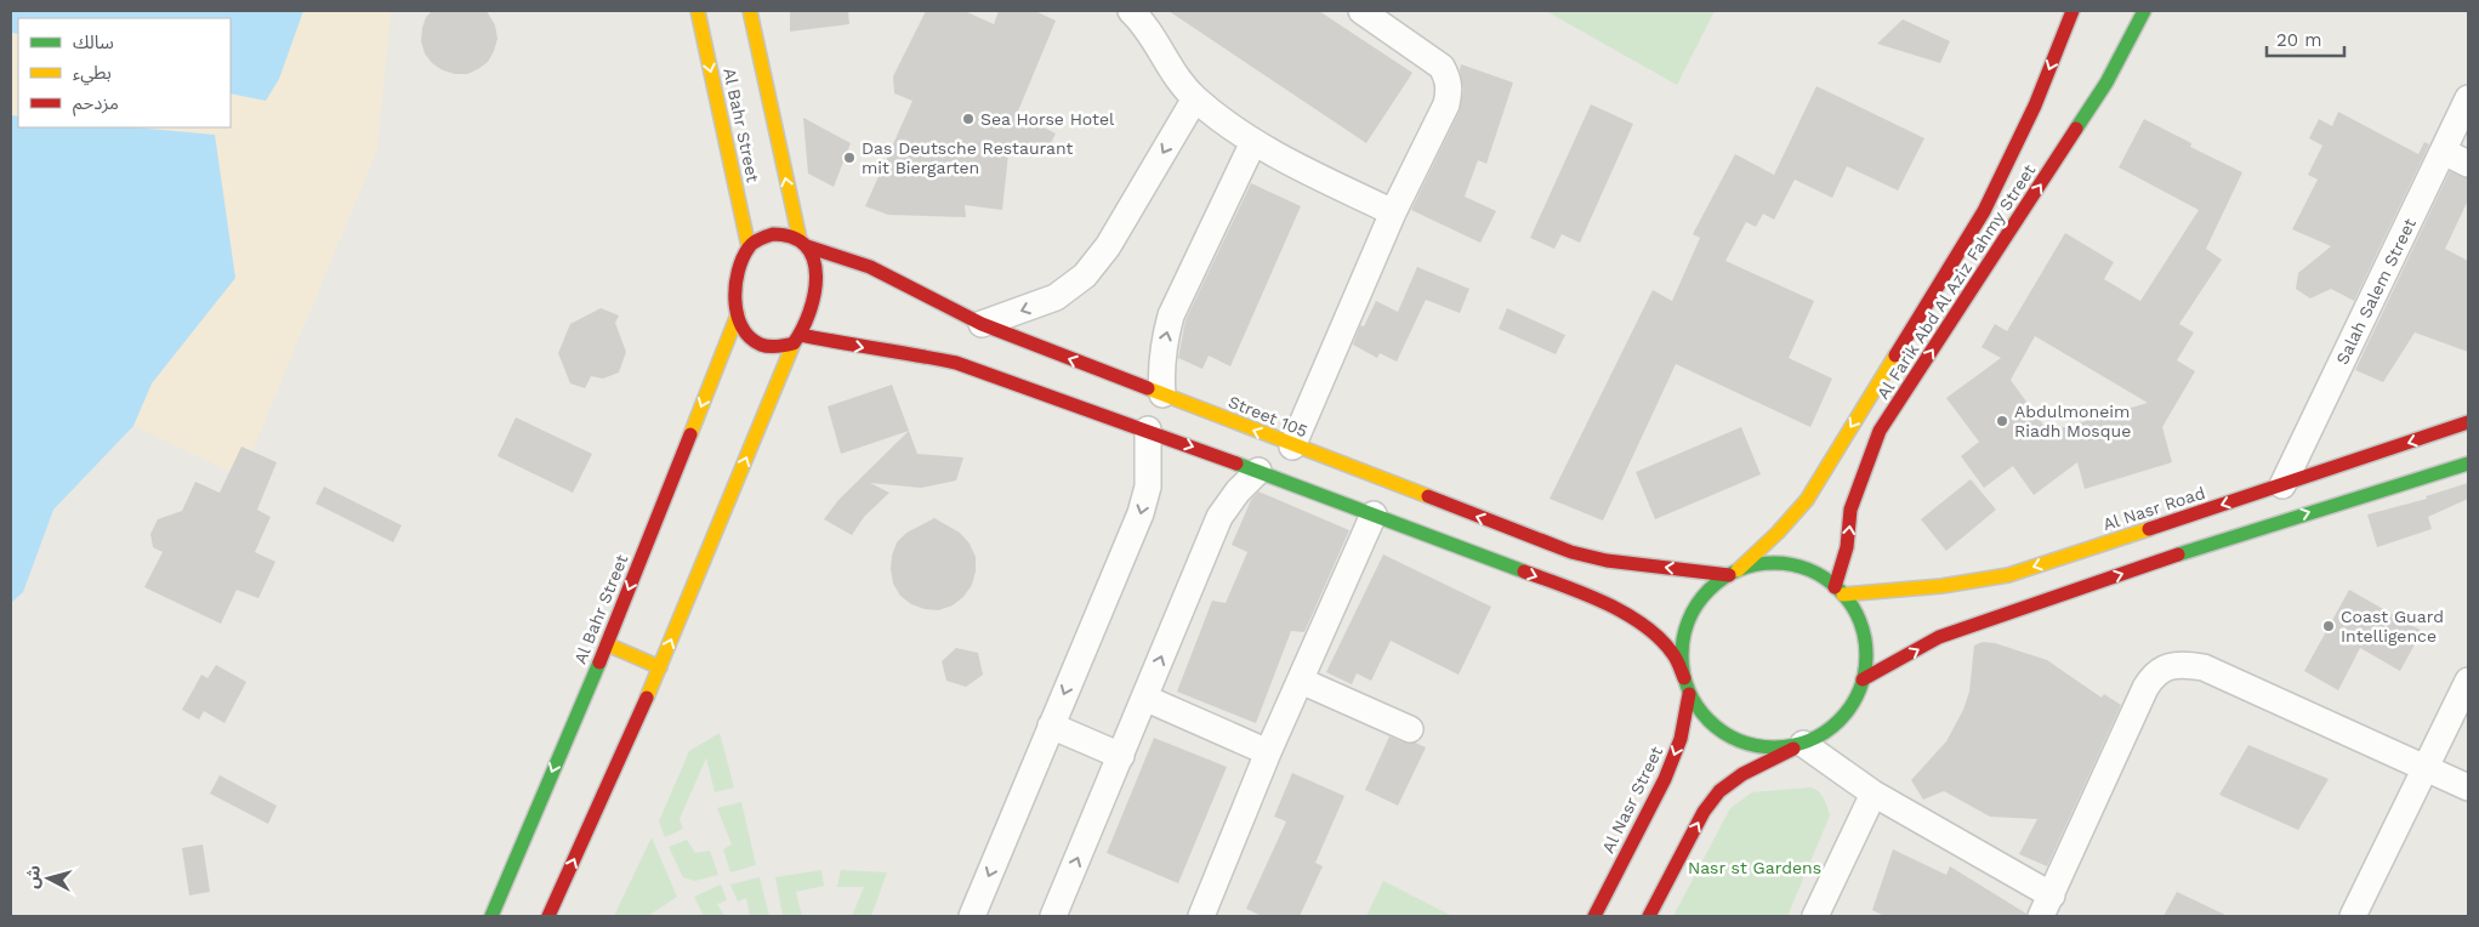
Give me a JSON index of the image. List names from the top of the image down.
{
  "streets": {
    "main road": [
      "Al Bahr Street",
      "Al Farik Abd Al Aziz Fahmy Street",
      "Street 105",
      "Al Nasr Road",
      "Al Nasr Street"
    ],
    "street": ["Salah Salem Street"]
  },
  "crossings": [
    ["Al Bahr Street", "Street 105"],
    ["Al Farik Abd Al Aziz Fahmy Street", "Street 105"],
    ["Al Farik Abd Al Aziz Fahmy Street", "Al Nasr Road"],
    ["Al Farik Abd Al Aziz Fahmy Street", "Al Nasr Street"],
    ["Salah Salem Street", "Al Nasr Road"],
    ["Street 105", "Al Nasr Road"],
    ["Street 105", "Al Nasr Street"],
    ["Al Nasr Road", "Al Nasr Street"]
  ],
  "parks": ["Nasr st Gardens"],
  "places": [
    "Sea Horse Hotel",
    "Das Deutsche Restaurant mit Biergarten",
    "Abdulmoneim Riadh Mosque",
    "Coast Guard Intelligence"
  ],
  "legend": ["سالك", "بطيء", "مزدحم"],
  "scale_bar": "20 m",
  "north": "left"
}
